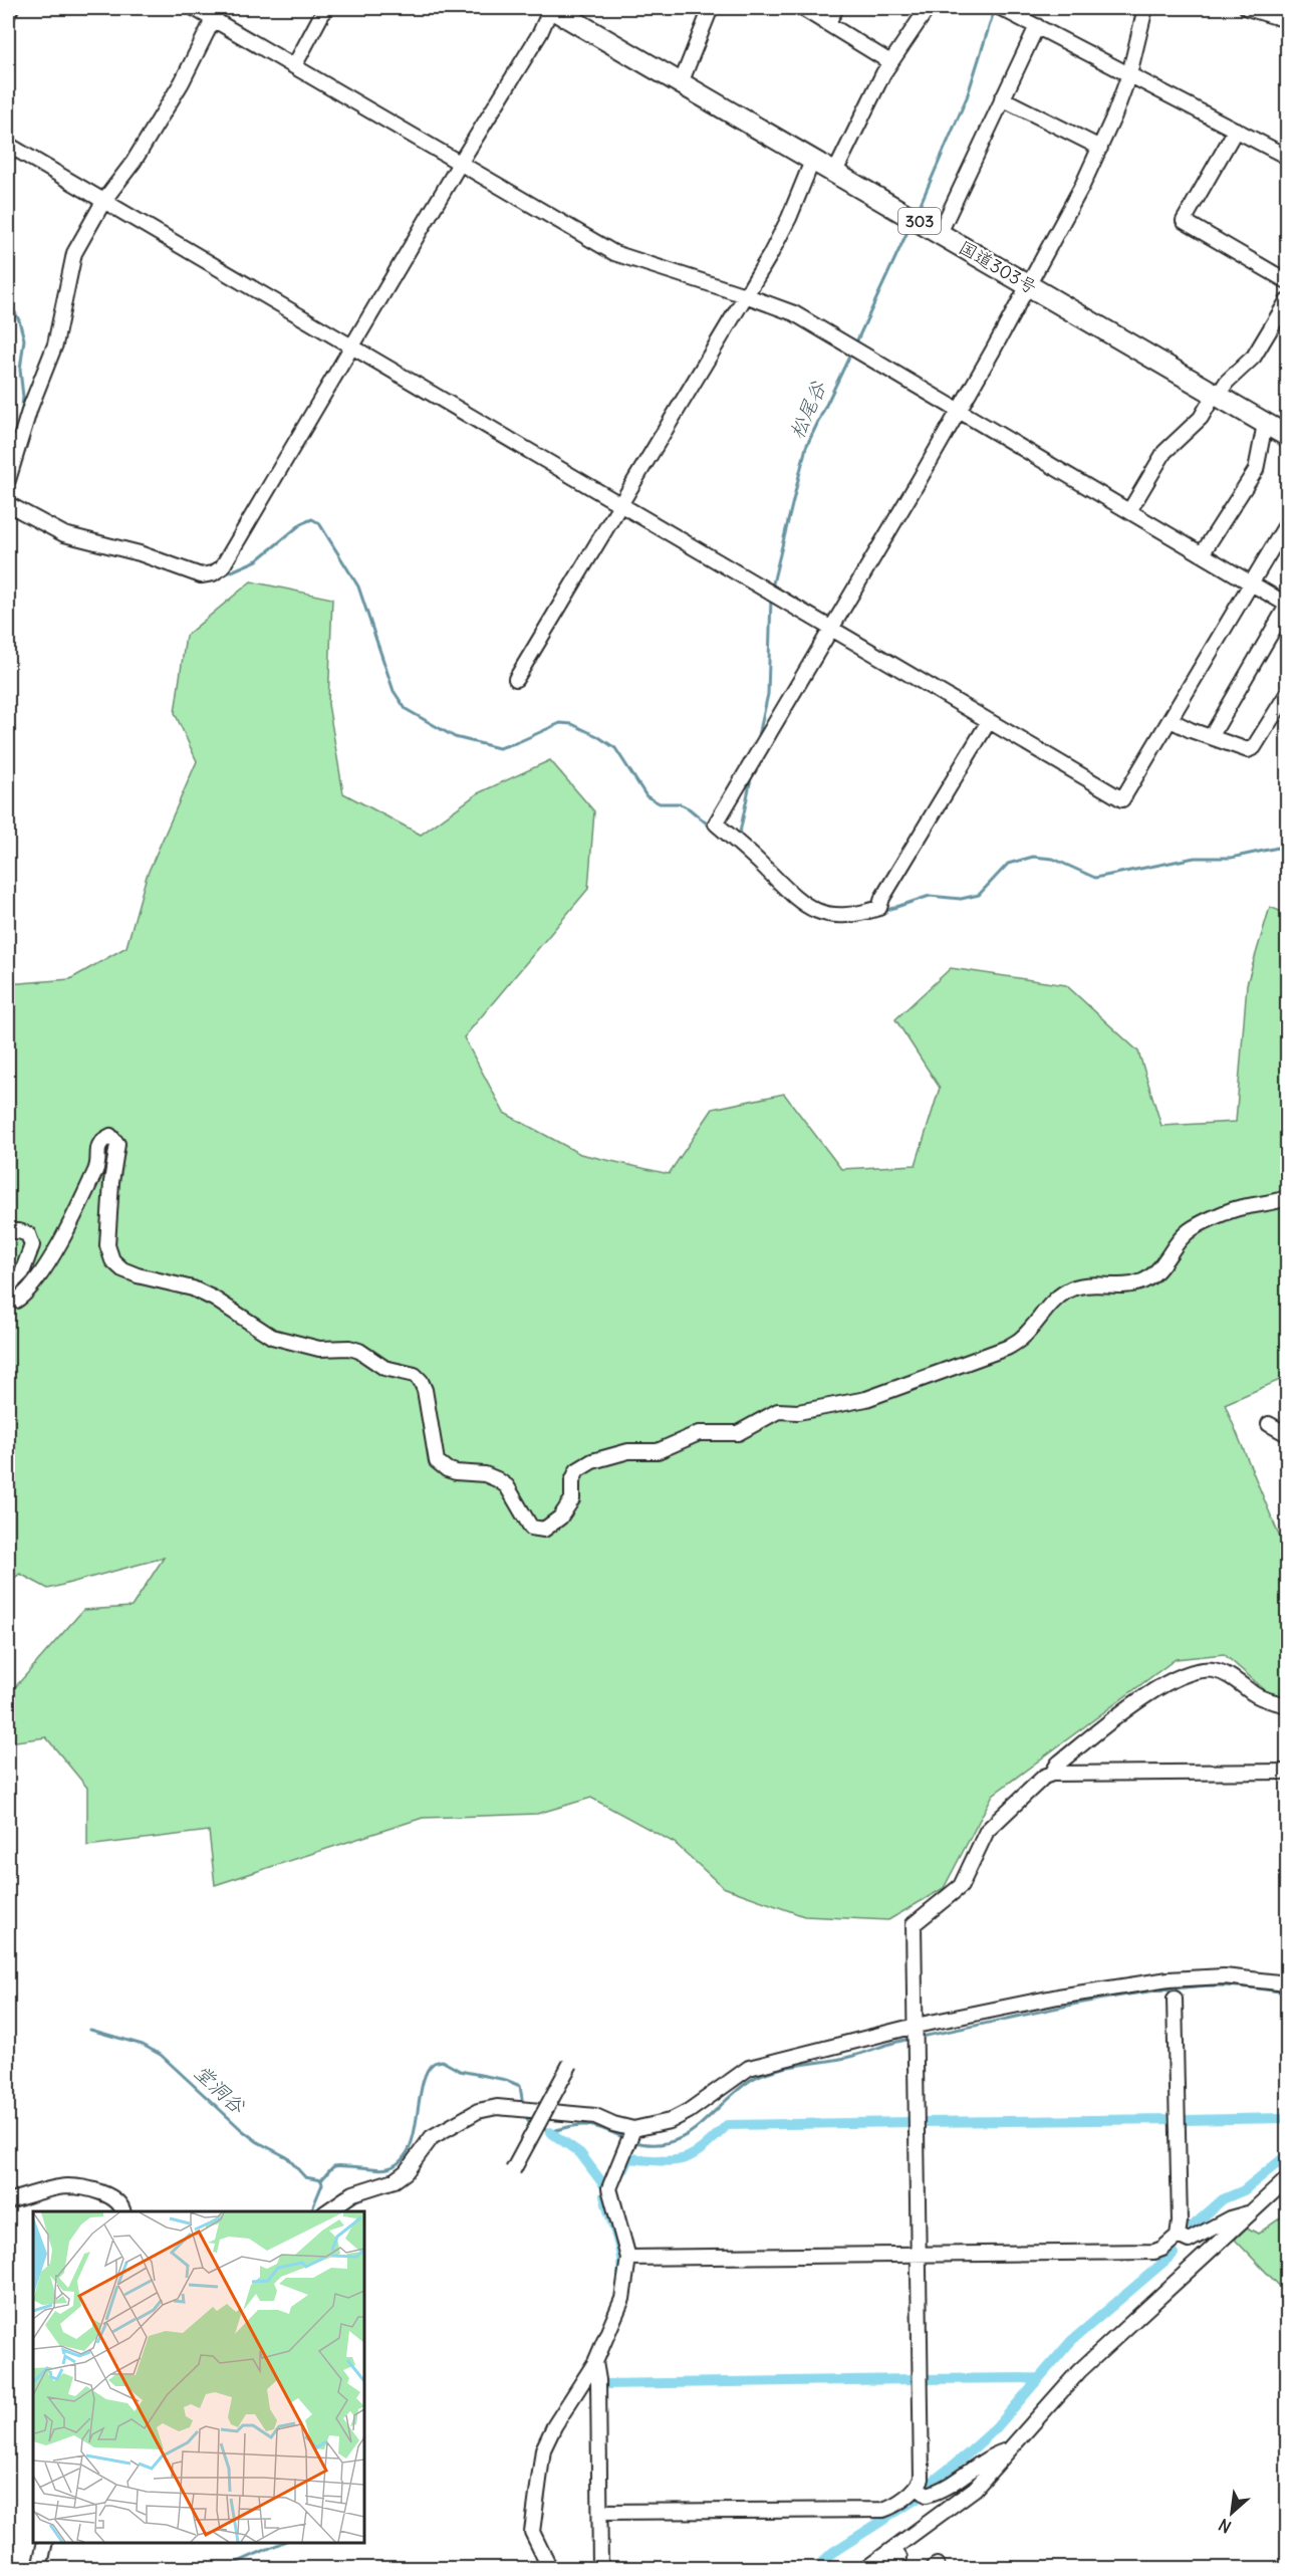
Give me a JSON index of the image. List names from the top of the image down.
{
  "streets": {
    "highway": ["303", "国道303号"]
  },
  "water": ["松尾谷", "堂洞谷"],
  "north": "bottom left"
}
